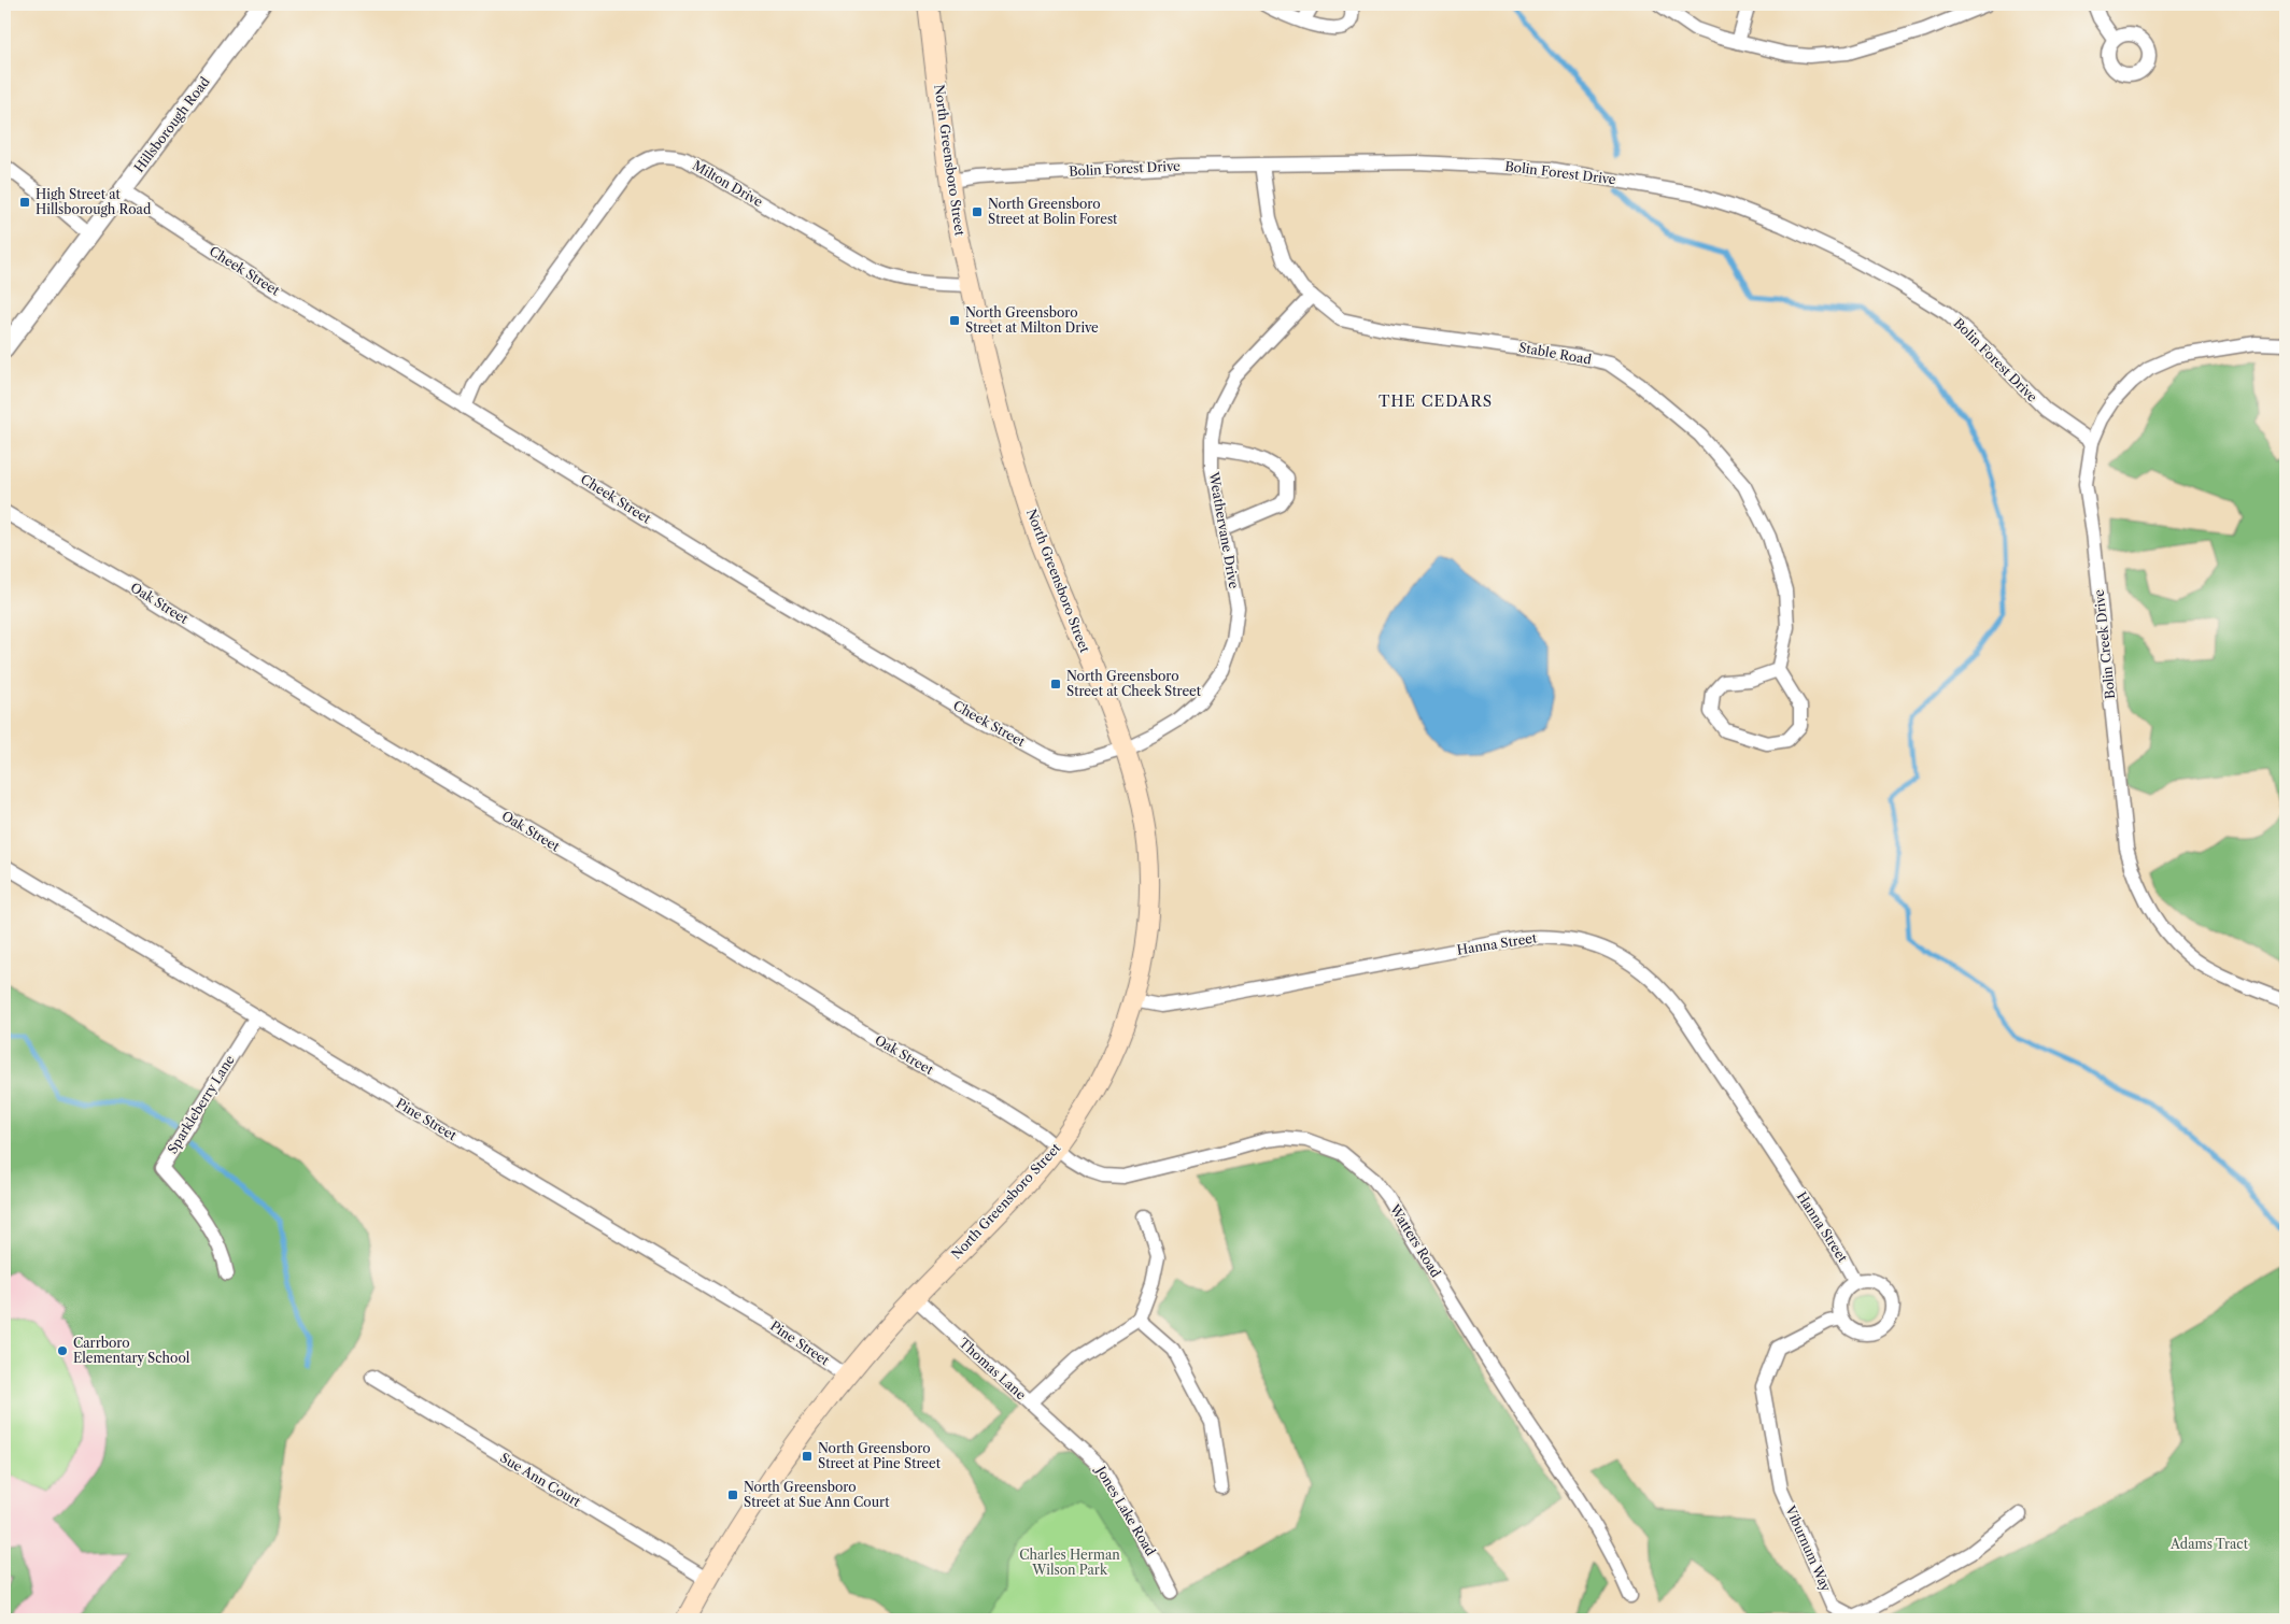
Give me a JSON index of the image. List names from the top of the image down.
{
  "streets": {
    "main road": ["North Greensboro Street"],
    "street": [
      "Hillsborough Road",
      "Bolin Forest Drive",
      "Milton Drive",
      "Cheek Street",
      "Stable Road",
      "Weathervane Drive",
      "Oak Street",
      "Bolin Creek Drive",
      "Hanna Street",
      "Sparkleberry Lane",
      "Pine Street",
      "Watters Road",
      "Thomas Lane",
      "Sue Ann Court",
      "Jones Lake Road",
      "Viburnum Way"
    ]
  },
  "crossings": [
    ["Hillsborough Road", "Cheek Street"],
    ["North Greensboro Street", "Bolin Forest Drive"],
    ["North Greensboro Street", "Milton Drive"],
    ["North Greensboro Street", "Cheek Street"],
    ["North Greensboro Street", "Weathervane Drive"],
    ["North Greensboro Street", "Oak Street"],
    ["North Greensboro Street", "Hanna Street"],
    ["North Greensboro Street", "Pine Street"],
    ["North Greensboro Street", "Watters Road"],
    ["North Greensboro Street", "Thomas Lane"],
    ["North Greensboro Street", "Sue Ann Court"],
    ["Bolin Forest Drive", "Stable Road"],
    ["Bolin Forest Drive", "Bolin Creek Drive"],
    ["Milton Drive", "Cheek Street"],
    ["Cheek Street", "Weathervane Drive"],
    ["Stable Road", "Weathervane Drive"],
    ["Oak Street", "Watters Road"],
    ["Hanna Street", "Viburnum Way"],
    ["Sparkleberry Lane", "Pine Street"],
    ["Thomas Lane", "Jones Lake Road"]
  ],
  "districts": ["THE CEDARS"],
  "parks": ["Adams Tract", "Charles Herman Wilson Park"],
  "places": {
    "transit": [
      "High Street at Hillsborough Road",
      "North Greensboro Street at Bolin Forest",
      "North Greensboro Street at Milton Drive",
      "North Greensboro Street at Cheek Street",
      "North Greensboro Street at Pine Street",
      "North Greensboro Street at Sue Ann Court"
    ],
    "other": ["Carrboro Elementary School"]
  }
}
